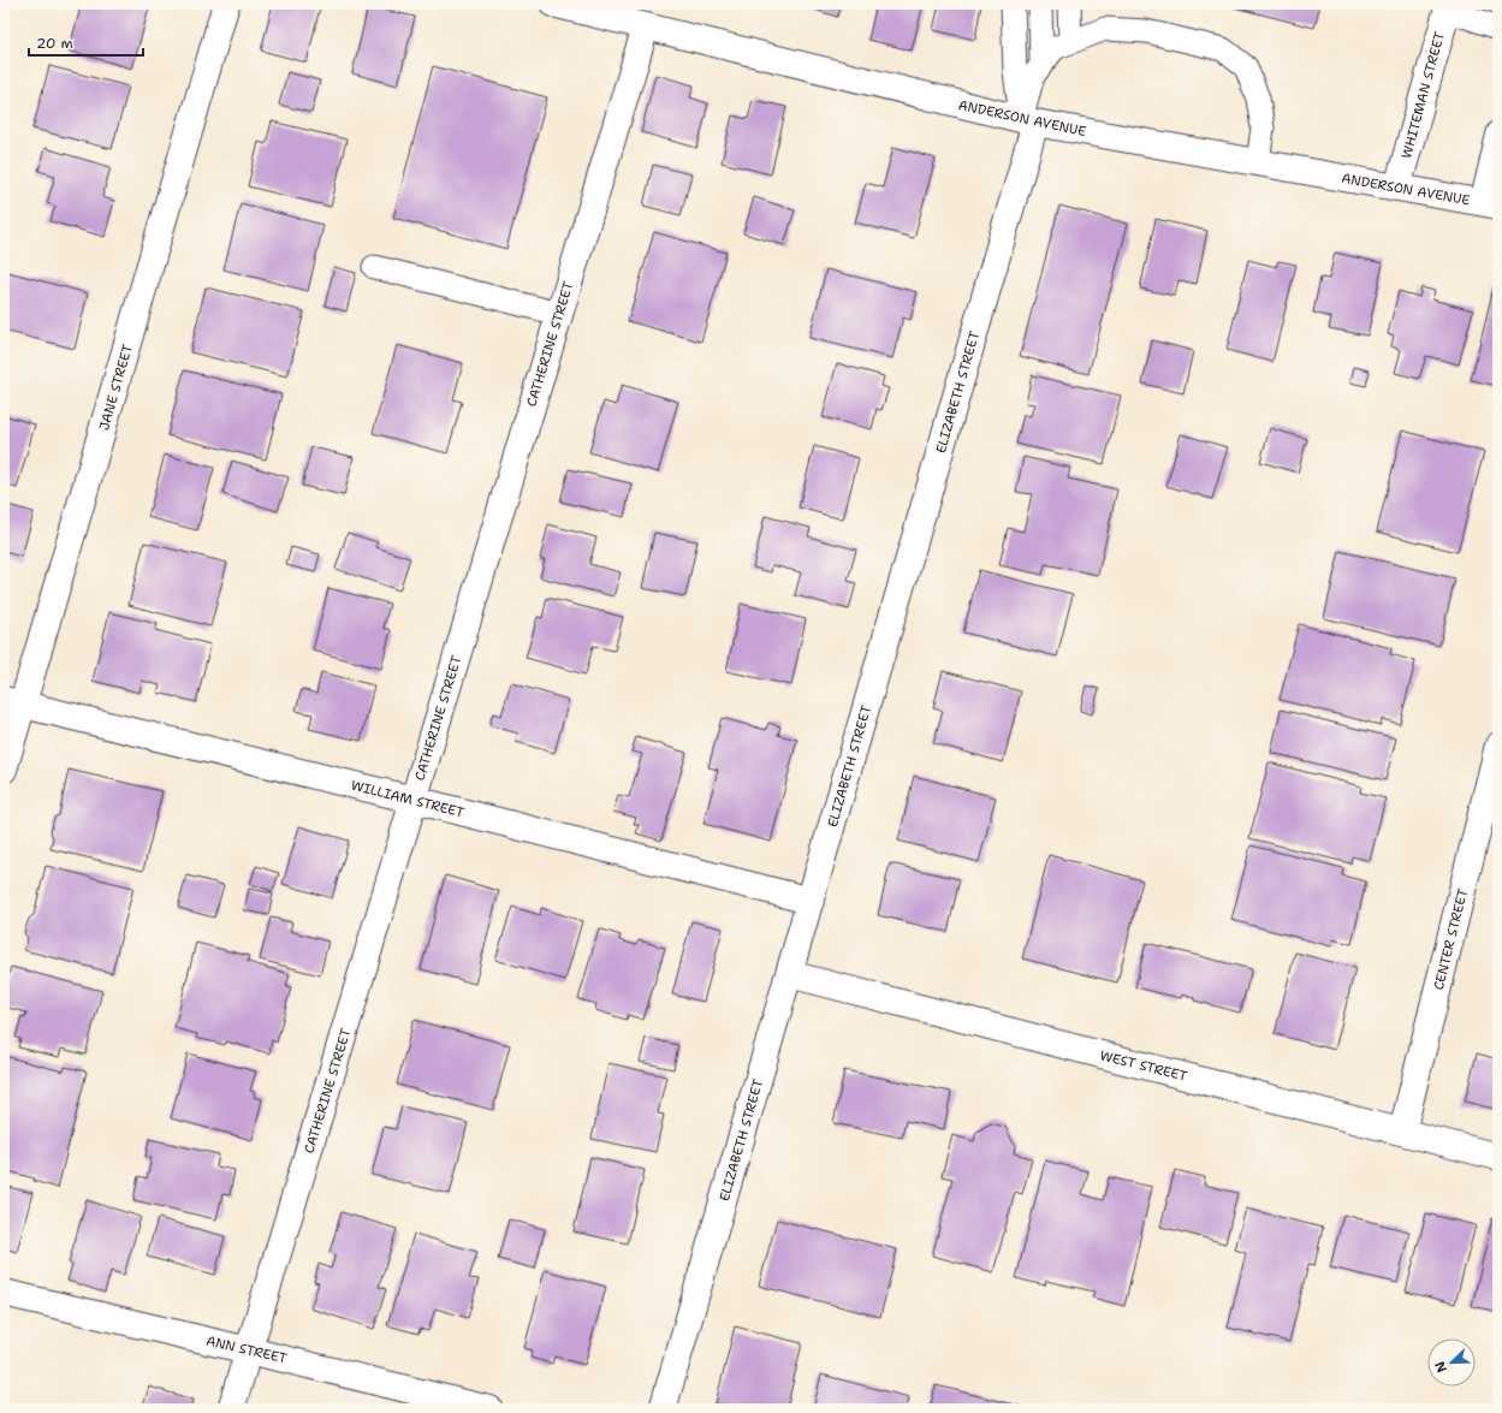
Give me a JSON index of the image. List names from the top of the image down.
{
  "streets": {
    "street": [
      "WHITEMAN STREET",
      "ANDERSON AVENUE",
      "CATHERINE STREET",
      "JANE STREET",
      "ELIZABETH STREET",
      "WILLIAM STREET",
      "CENTER STREET",
      "WEST STREET",
      "ANN STREET"
    ]
  },
  "crossings": [
    ["WHITEMAN STREET", "ANDERSON AVENUE"],
    ["ANDERSON AVENUE", "CATHERINE STREET"],
    ["ANDERSON AVENUE", "ELIZABETH STREET"],
    ["CATHERINE STREET", "WILLIAM STREET"],
    ["CATHERINE STREET", "ANN STREET"],
    ["JANE STREET", "WILLIAM STREET"],
    ["ELIZABETH STREET", "WILLIAM STREET"],
    ["ELIZABETH STREET", "WEST STREET"],
    ["CENTER STREET", "WEST STREET"]
  ],
  "scale_bar": "20 m",
  "north": "bottom left"
}
